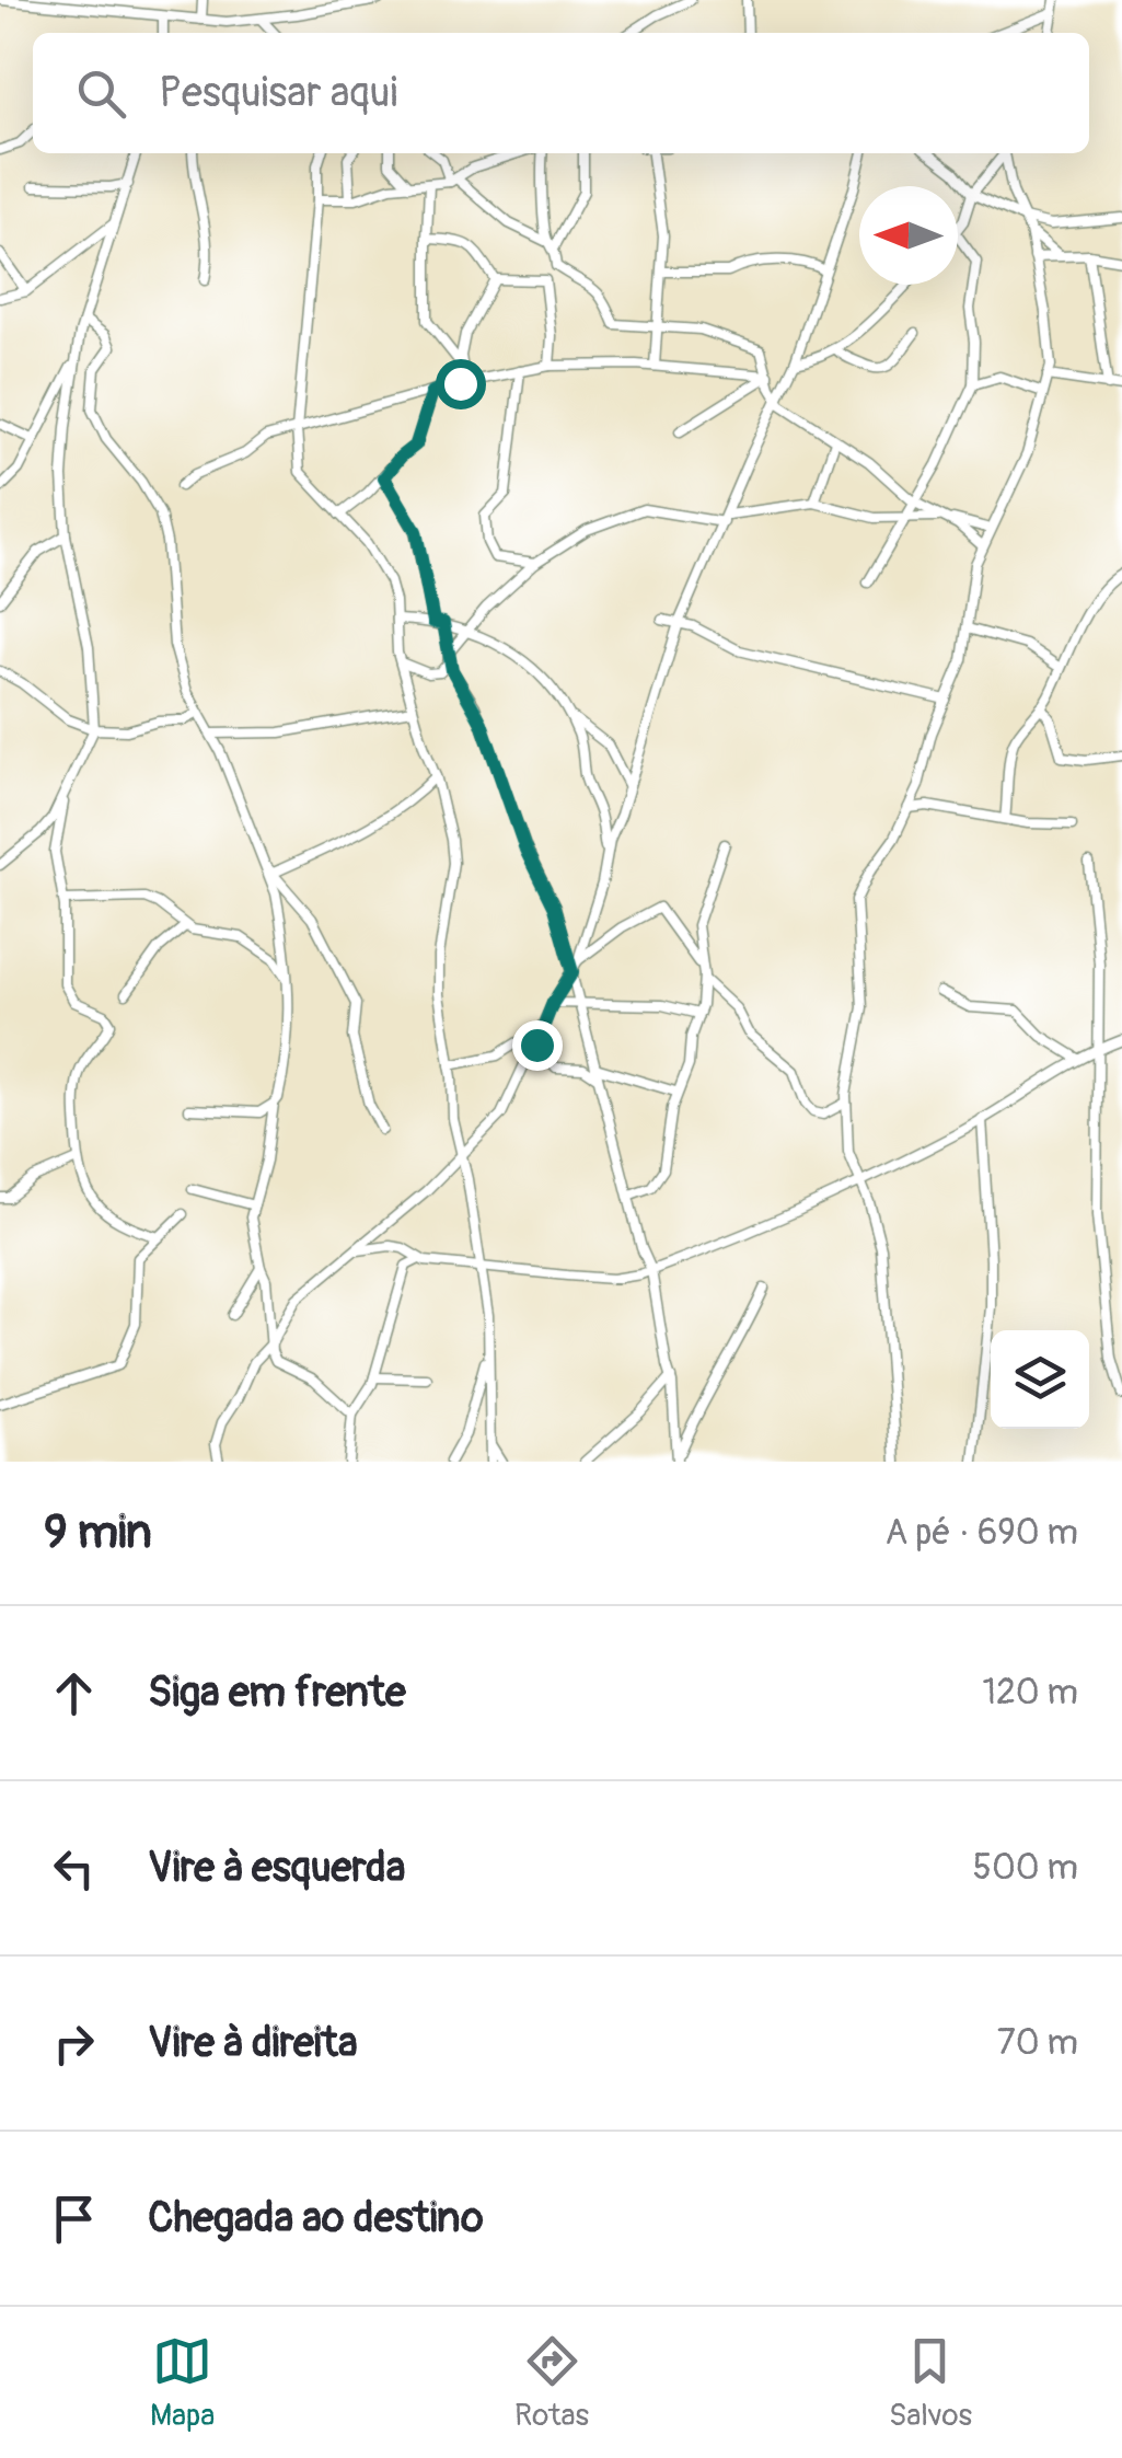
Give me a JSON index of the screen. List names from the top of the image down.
{
  "north": "left",
  "page": {
    "search": "Pesquisar aqui",
    "heading": ["9 min", "A pé · 690 m"],
    "list": [
      ["Siga em frente", "120 m"],
      ["Vire à esquerda", "500 m"],
      ["Vire à direita", "70 m"],
      "Chegada ao destino"
    ],
    "nav": ["Mapa", "Rotas", "Salvos"]
  }
}
